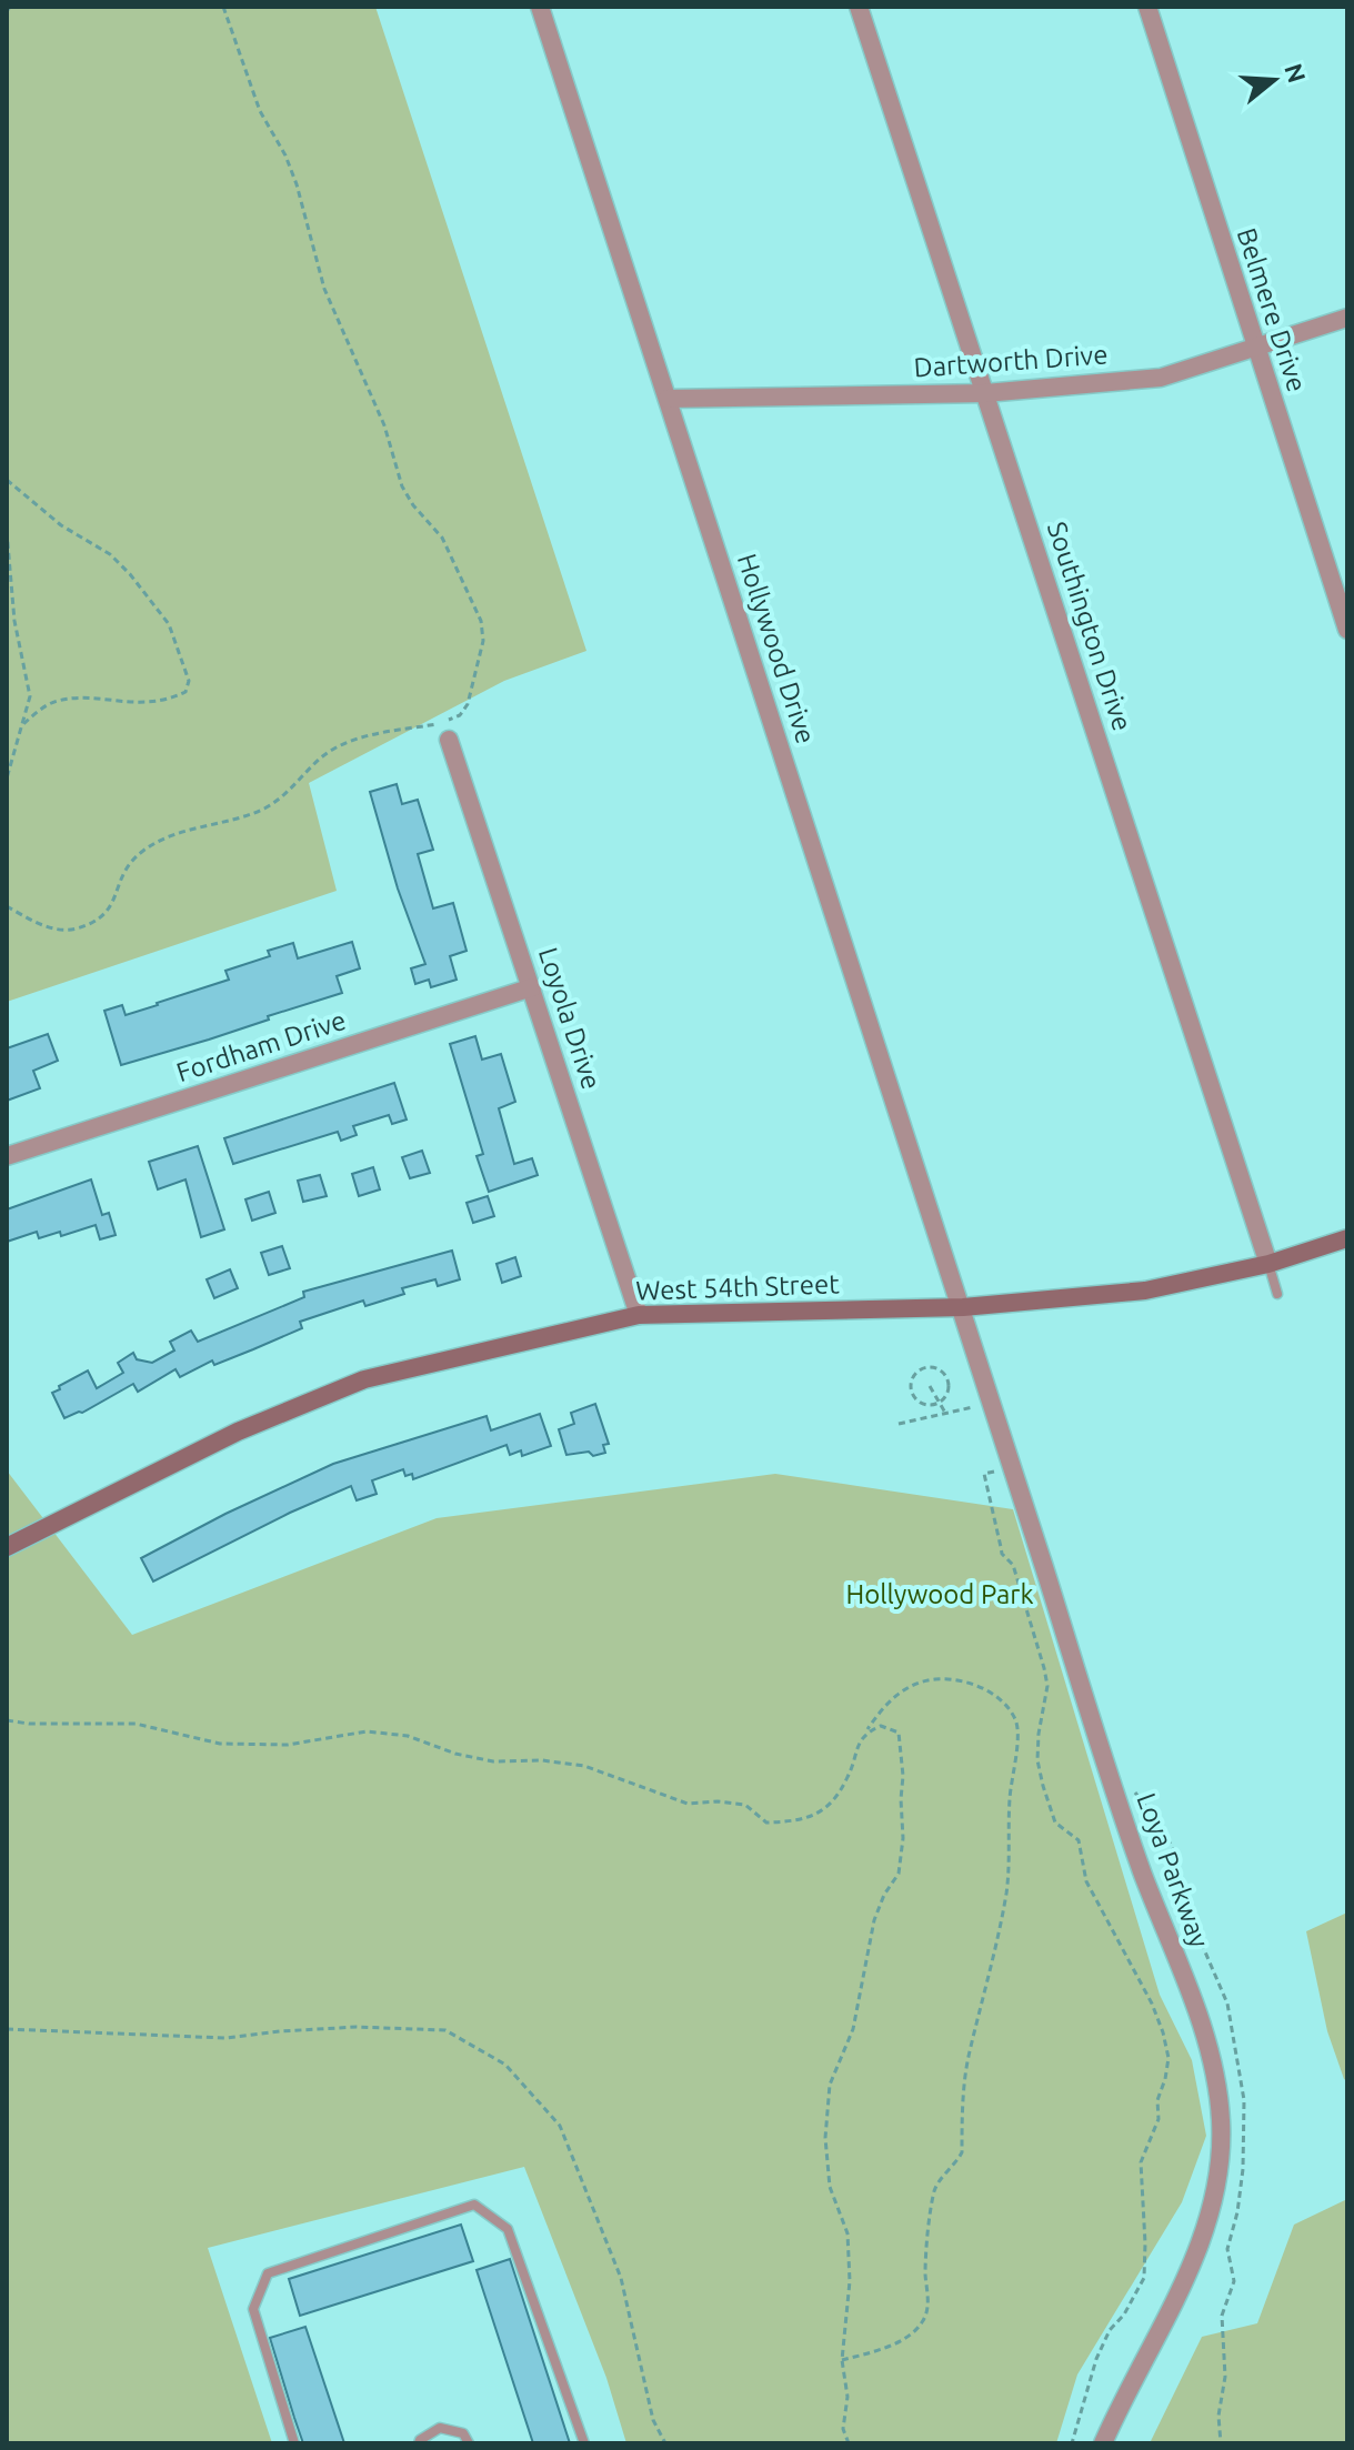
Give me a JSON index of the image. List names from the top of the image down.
{
  "streets": {
    "street": [
      "Belmere Drive",
      "Dartworth Drive",
      "Southington Drive",
      "Hollywood Drive",
      "Loyola Drive",
      "Fordham Drive",
      "West 54th Street",
      "Loya Parkway"
    ]
  },
  "crossings": [
    ["Belmere Drive", "Dartworth Drive"],
    ["Dartworth Drive", "Southington Drive"],
    ["Dartworth Drive", "Hollywood Drive"],
    ["Southington Drive", "West 54th Street"],
    ["Hollywood Drive", "West 54th Street"],
    ["Hollywood Drive", "Loya Parkway"],
    ["Loyola Drive", "Fordham Drive"],
    ["Loyola Drive", "West 54th Street"],
    ["West 54th Street", "Loya Parkway"]
  ],
  "parks": ["Hollywood Park"],
  "north": "right"
}
